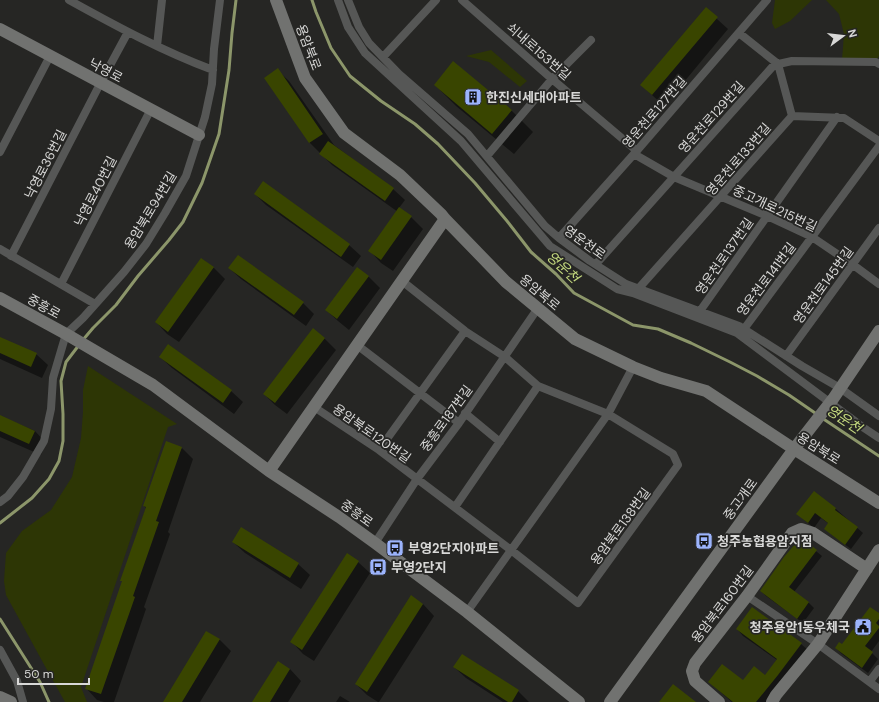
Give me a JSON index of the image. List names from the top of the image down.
{
  "streets": {
    "street": [
      "용암북로",
      "쇠내로153번길",
      "낙영로",
      "영운천로127번길",
      "영운천로129번길",
      "영운천로133번길",
      "낙영로36번길",
      "낙영로40번길",
      "중고개로215번길",
      "용암북로94번길",
      "영운천로",
      "영운천로137번길",
      "영운천로141번길",
      "영운천로145번길",
      "중흥로",
      "중흥로187번길",
      "용암북로120번길",
      "중고개로",
      "용암북로138번길",
      "용암북로160번길"
    ]
  },
  "crossings": [
    ["용암북로", "중흥로187번길"],
    ["용암북로", "중고개로"],
    ["쇠내로153번길", "영운천로127번길"],
    ["쇠내로153번길", "중고개로215번길"],
    ["낙영로", "낙영로36번길"],
    ["낙영로", "낙영로40번길"],
    ["낙영로", "용암북로94번길"],
    ["영운천로127번길", "중고개로215번길"],
    ["영운천로127번길", "영운천로"],
    ["영운천로129번길", "중고개로215번길"],
    ["영운천로129번길", "영운천로"],
    ["영운천로133번길", "중고개로215번길"],
    ["영운천로133번길", "영운천로"],
    ["중고개로215번길", "영운천로137번길"],
    ["중고개로215번길", "영운천로141번길"],
    ["중고개로215번길", "영운천로145번길"],
    ["용암북로94번길", "중흥로"],
    ["영운천로", "영운천로137번길"],
    ["영운천로", "영운천로141번길"],
    ["영운천로", "영운천로145번길"],
    ["영운천로", "중고개로"],
    ["중흥로", "중흥로187번길"],
    ["중흥로187번길", "용암북로120번길"],
    ["중흥로187번길", "용암북로138번길"],
    ["용암북로120번길", "용암북로138번길"]
  ],
  "water": ["영운천"],
  "places": {
    "building": ["한진신세대아파트"],
    "bus stop": ["청주농협용암지점", "부영2단지아파트", "부영2단지"],
    "public building": ["청주용암1동우체국"]
  },
  "scale_bar": "50 m",
  "north": "right"
}
